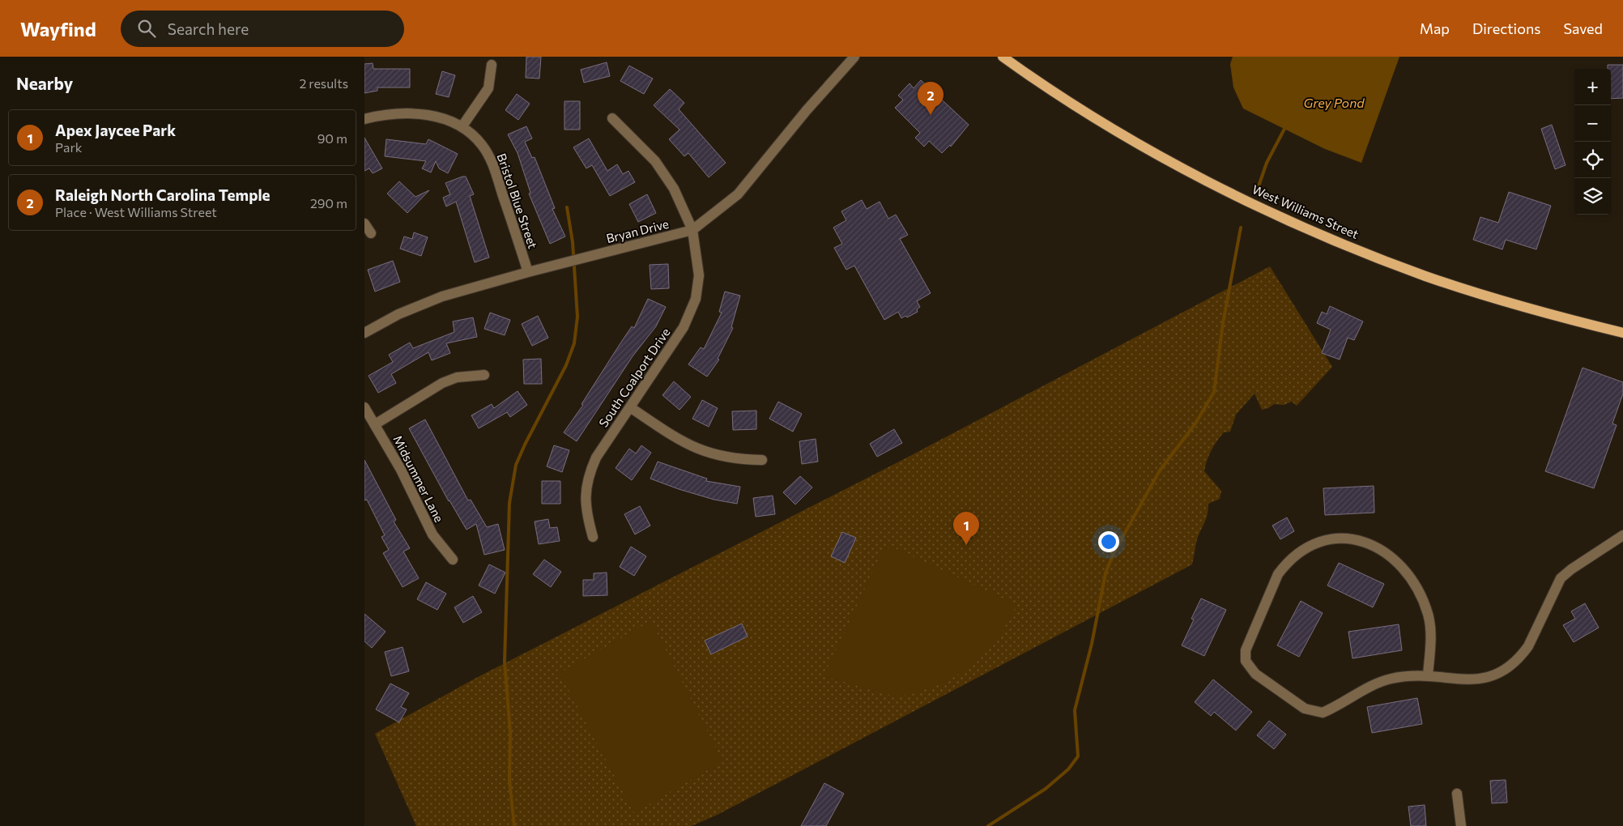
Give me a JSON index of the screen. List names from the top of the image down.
{
  "streets": {
    "main road": ["West Williams Street"],
    "street": [
      "Bristol Blue Street",
      "Bryan Drive",
      "South Coalport Drive",
      "Midsummer Lane"
    ]
  },
  "crossings": [
    ["Bristol Blue Street", "Bryan Drive"],
    ["Bryan Drive", "South Coalport Drive"]
  ],
  "water": ["Grey Pond"],
  "page": {
    "header": "Wayfind",
    "search": "Search here",
    "nav": ["Map", "Directions", "Saved"],
    "heading": ["Nearby", "2 results"],
    "map_buttons": ["+", "−"],
    "pins": ["2", "1"],
    "list": [
      {
        "mark": "1",
        "name": "Apex Jaycee Park",
        "note": "Park",
        "value": "90 m"
      },
      {
        "mark": "2",
        "name": "Raleigh North Carolina Temple",
        "note": "Place · West Williams Street",
        "value": "290 m"
      }
    ]
  }
}
